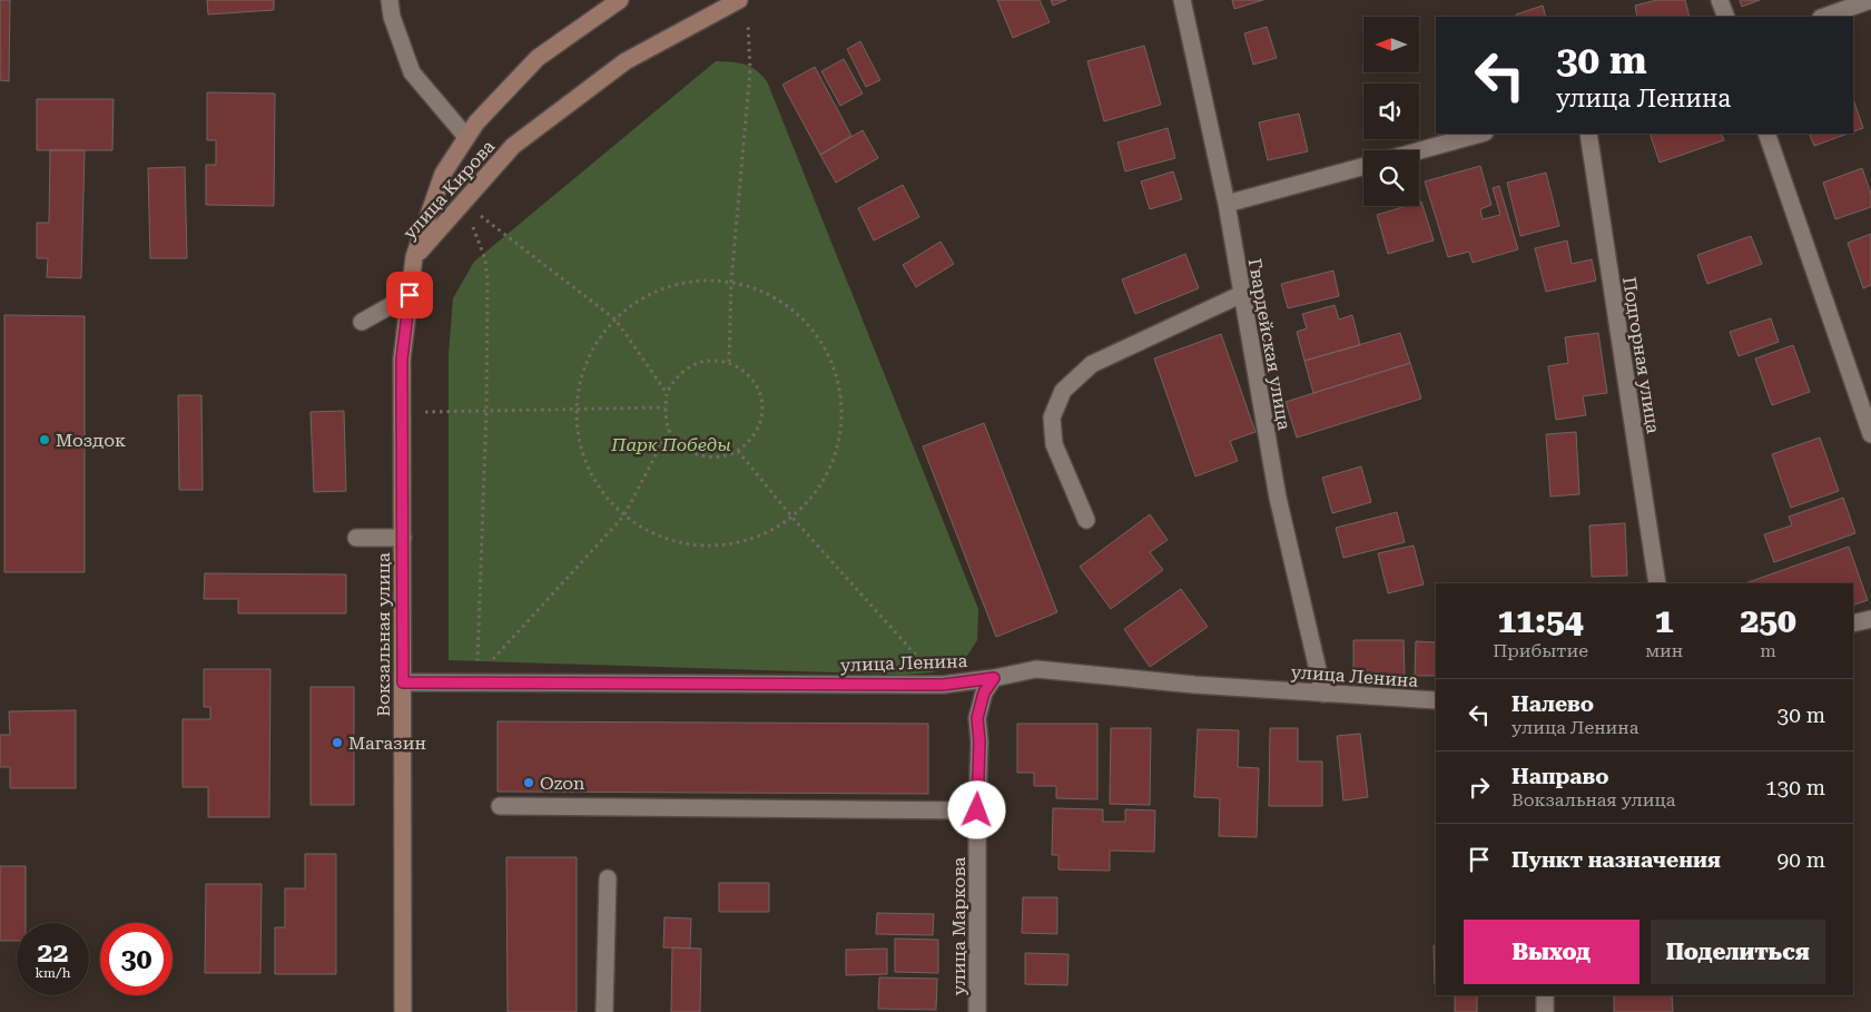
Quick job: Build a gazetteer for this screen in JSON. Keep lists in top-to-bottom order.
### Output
{
  "streets": {
    "street": [
      "улица Кирова",
      "Гвардейская улица",
      "Подгорная улица",
      "Вокзальная улица",
      "улица Ленина",
      "улица Маркова"
    ]
  },
  "crossings": [
    ["улица Кирова", "Вокзальная улица"],
    ["Гвардейская улица", "улица Ленина"],
    ["Вокзальная улица", "улица Ленина"],
    ["улица Ленина", "улица Маркова"]
  ],
  "parks": ["Парк Победы"],
  "places": ["Моздок", "Магазин", "Ozon"],
  "north": "left",
  "page": {
    "turn": ["30 m", "улица Ленина"],
    "eta": [
      "11:54",
      "Прибытие",
      "1",
      "мин",
      "250",
      "m"
    ],
    "list": [
      {
        "name": "Налево",
        "note": "улица Ленина",
        "value": "30 m"
      },
      {
        "name": "Направо",
        "note": "Вокзальная улица",
        "value": "130 m"
      },
      {
        "name": "Пункт назначения",
        "value": "90 m"
      }
    ],
    "buttons": ["Выход", "Поделиться"],
    "speed": "22 km/h",
    "limit": "30"
  }
}
